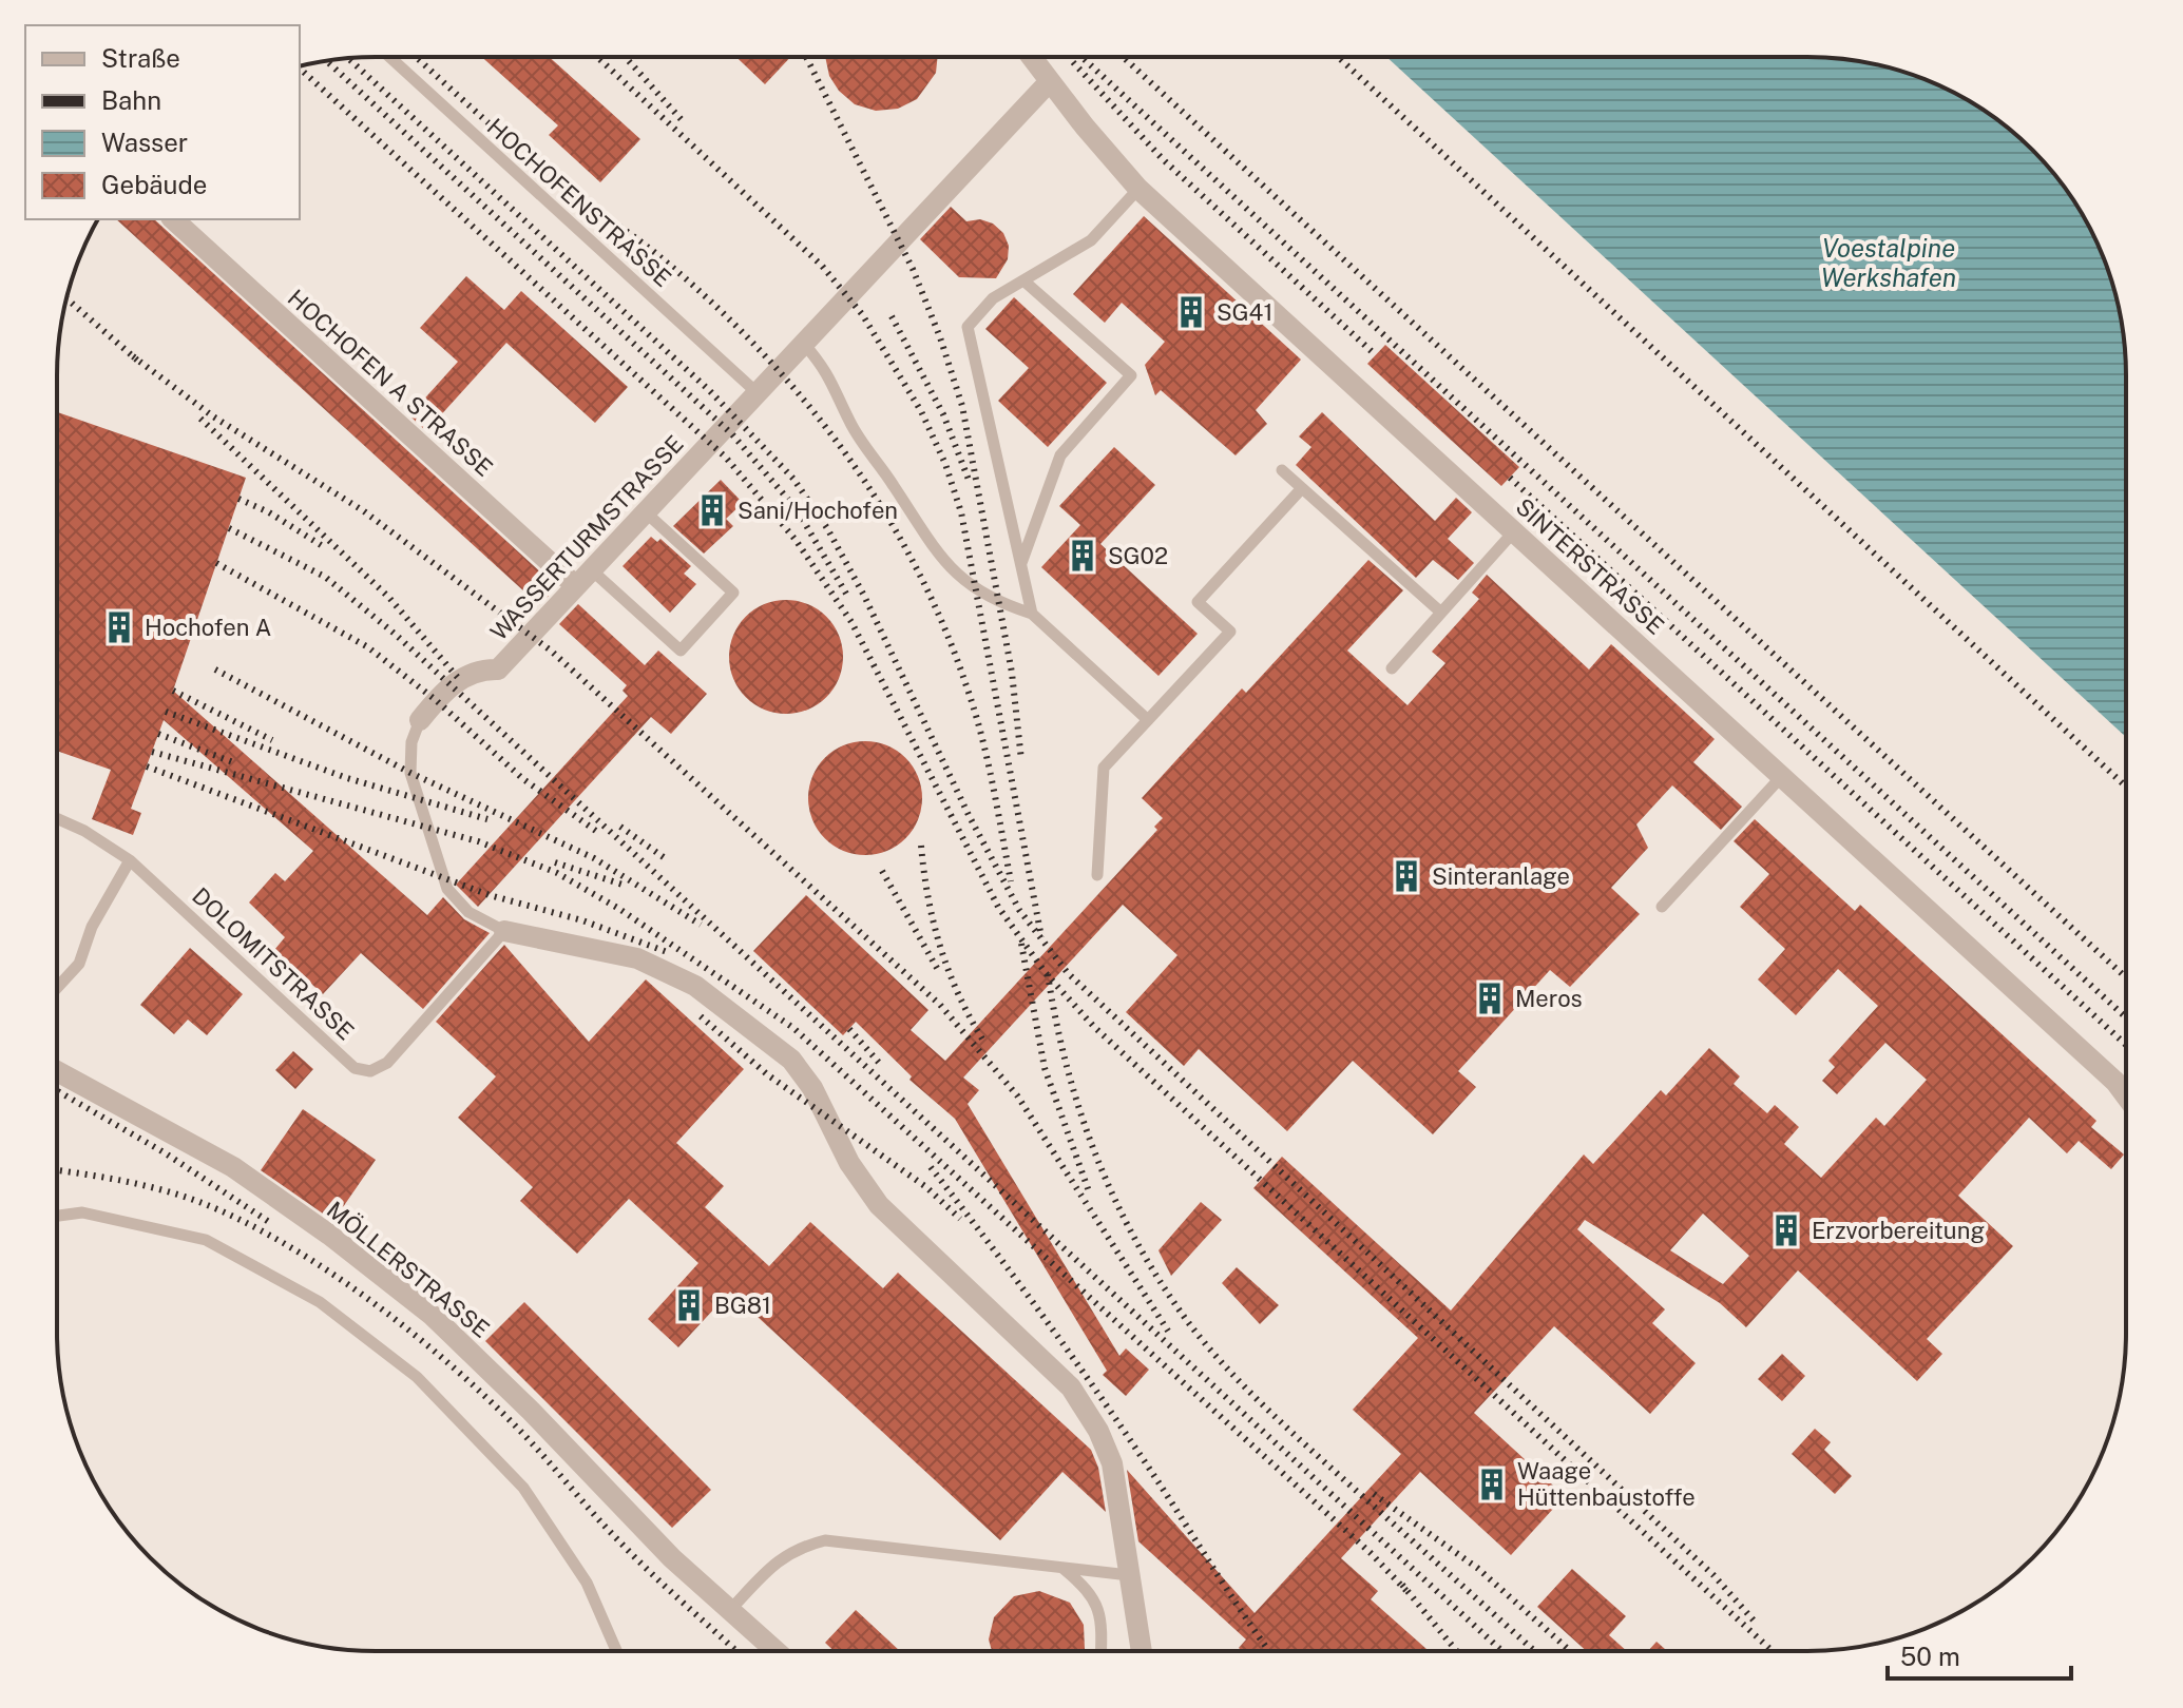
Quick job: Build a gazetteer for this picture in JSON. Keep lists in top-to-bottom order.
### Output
{
  "streets": {
    "street": [
      "HOCHOFEN A STRASSE",
      "WASSERTURMSTRASSE",
      "SINTERSTRASSE",
      "MÖLLERSTRASSE"
    ],
    "lane": ["HOCHOFENSTRASSE", "DOLOMITSTRASSE"]
  },
  "crossings": [
    ["HOCHOFENSTRASSE", "WASSERTURMSTRASSE"],
    ["HOCHOFEN A STRASSE", "WASSERTURMSTRASSE"],
    ["WASSERTURMSTRASSE", "SINTERSTRASSE"],
    ["WASSERTURMSTRASSE", "DOLOMITSTRASSE"]
  ],
  "water": ["Voestalpine Werkshafen"],
  "places": {
    "building": [
      "SG41",
      "Sani/Hochofen",
      "SG02",
      "Hochofen A",
      "Sinteranlage",
      "Meros",
      "Erzvorbereitung",
      "BG81",
      "Waage Hüttenbaustoffe"
    ]
  },
  "legend": [
    "Straße",
    "Bahn",
    "Wasser",
    "Gebäude"
  ],
  "scale_bar": "50 m"
}
